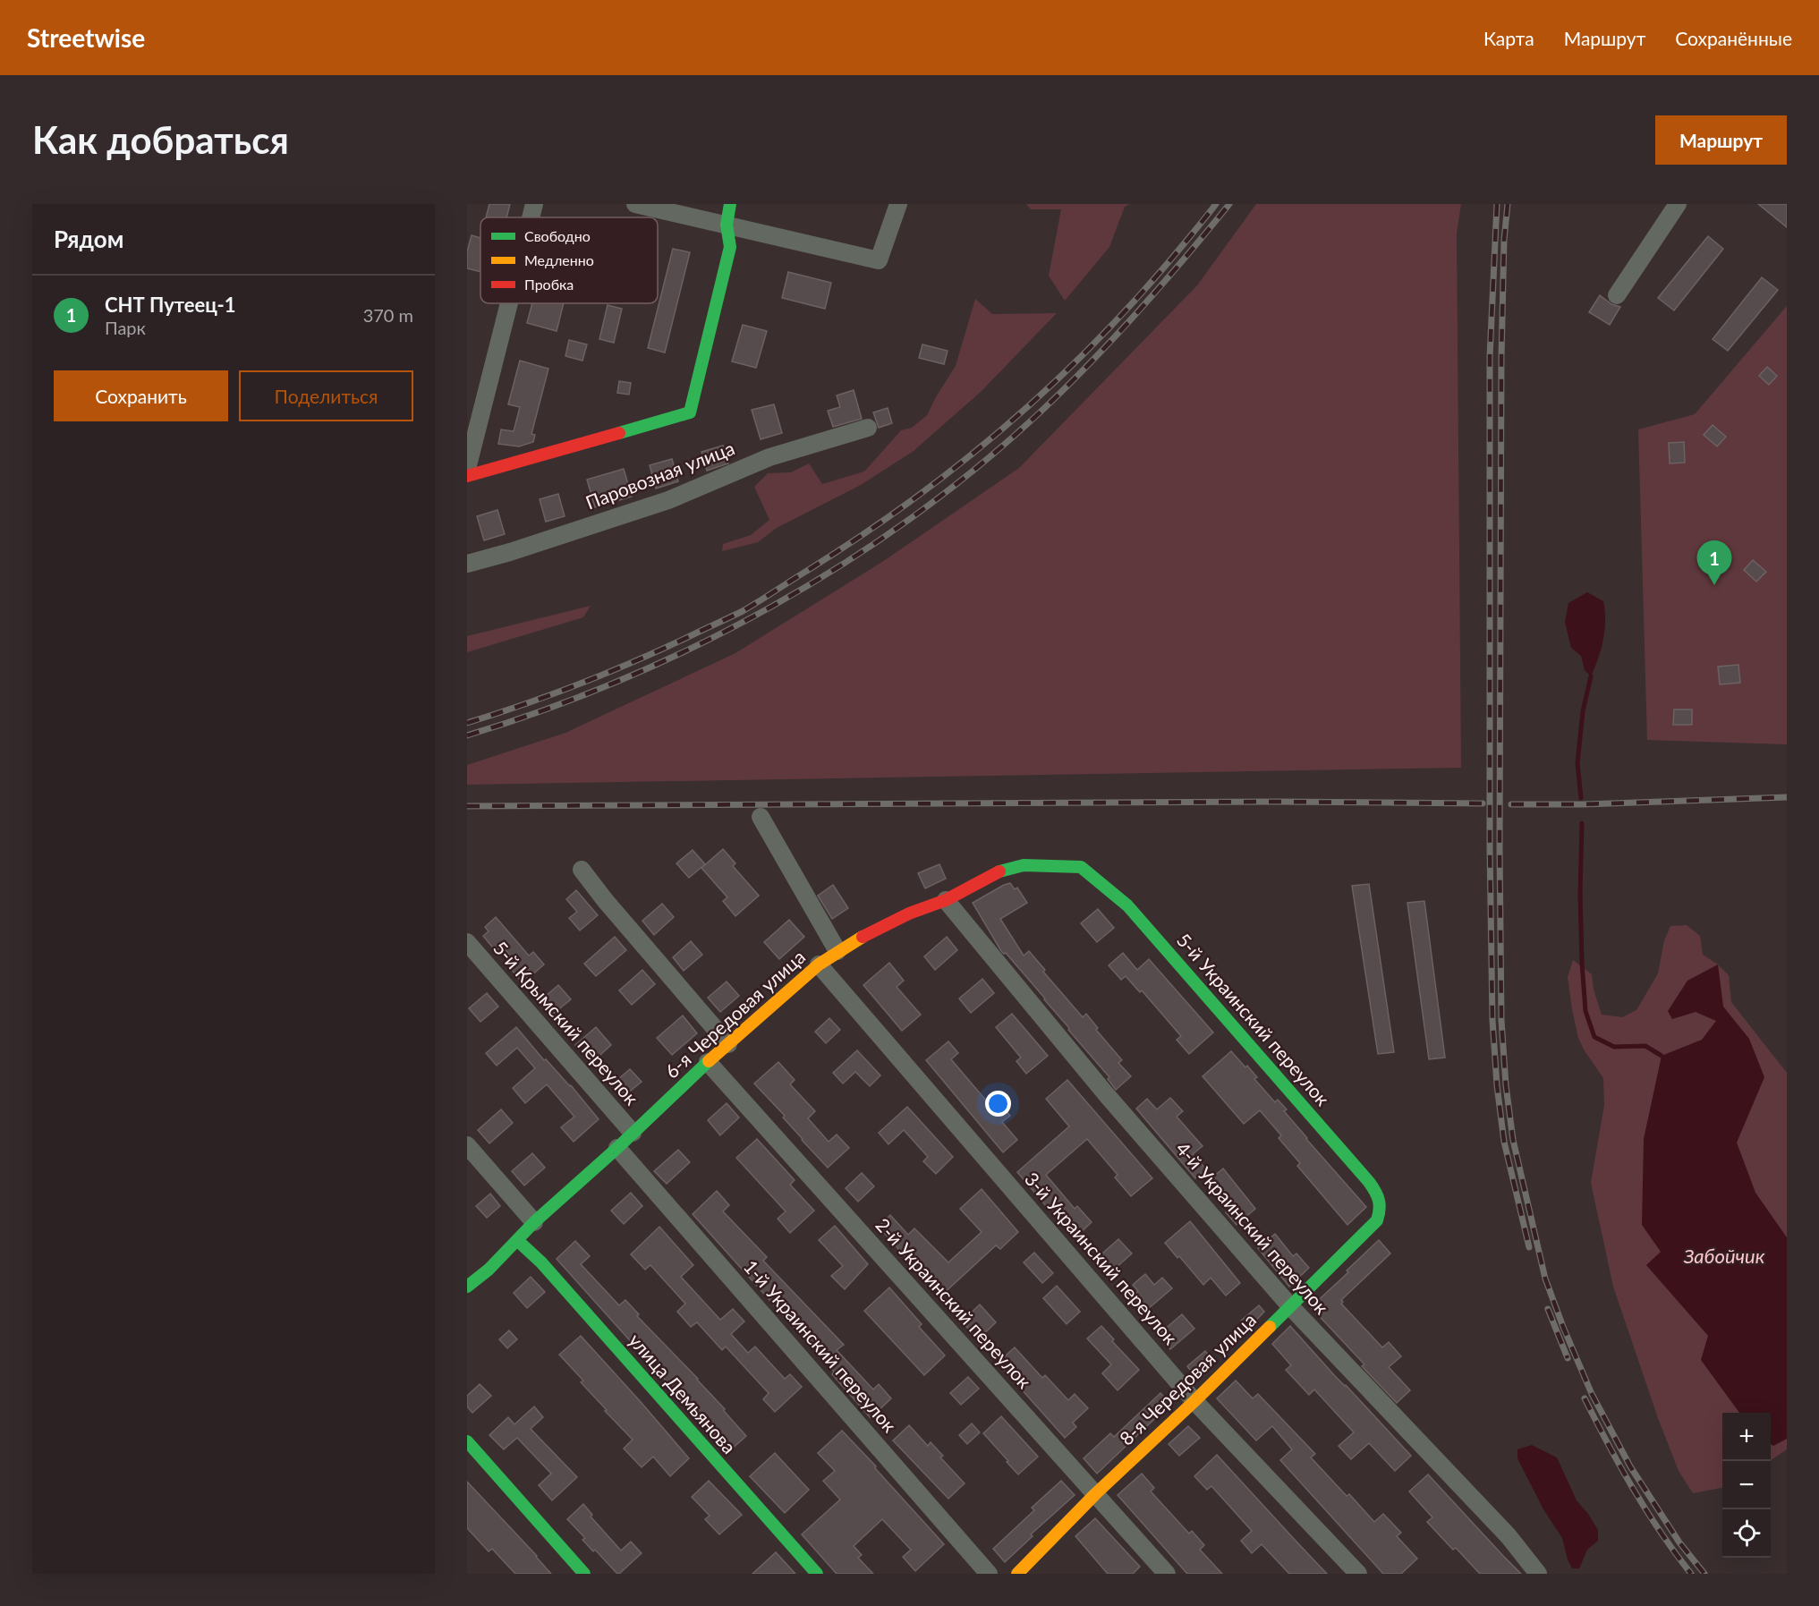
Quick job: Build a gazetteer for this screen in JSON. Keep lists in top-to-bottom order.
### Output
{
  "streets": {
    "street": [
      "Паровозная улица",
      "6-я Чередовая улица",
      "5-й Украинский переулок",
      "5-й Крымский переулок",
      "4-й Украинский переулок",
      "3-й Украинский переулок",
      "2-й Украинский переулок",
      "1-й Украинский переулок",
      "8-я Чередовая улица",
      "улица Демьянова"
    ]
  },
  "crossings": [
    ["6-я Чередовая улица", "5-й Украинский переулок"],
    ["6-я Чередовая улица", "5-й Крымский переулок"],
    ["6-я Чередовая улица", "4-й Украинский переулок"],
    ["6-я Чередовая улица", "3-й Украинский переулок"],
    ["6-я Чередовая улица", "2-й Украинский переулок"],
    ["6-я Чередовая улица", "1-й Украинский переулок"],
    ["6-я Чередовая улица", "улица Демьянова"],
    ["5-й Украинский переулок", "8-я Чередовая улица"],
    ["4-й Украинский переулок", "8-я Чередовая улица"],
    ["3-й Украинский переулок", "8-я Чередовая улица"],
    ["2-й Украинский переулок", "8-я Чередовая улица"]
  ],
  "water": ["Забойчик"],
  "legend": ["Свободно", "Медленно", "Пробка"],
  "page": {
    "header": "Streetwise",
    "nav": ["Карта", "Маршрут", "Сохранённые"],
    "buttons": [
      "Маршрут",
      ["Сохранить", "Поделиться"]
    ],
    "title": "Как добраться",
    "heading": "Рядом",
    "list": [
      {
        "mark": "1",
        "name": "СНТ Путеец-1",
        "note": "Парк",
        "value": "370 m"
      }
    ],
    "pins": "1",
    "map_buttons": ["+", "−"]
  }
}
